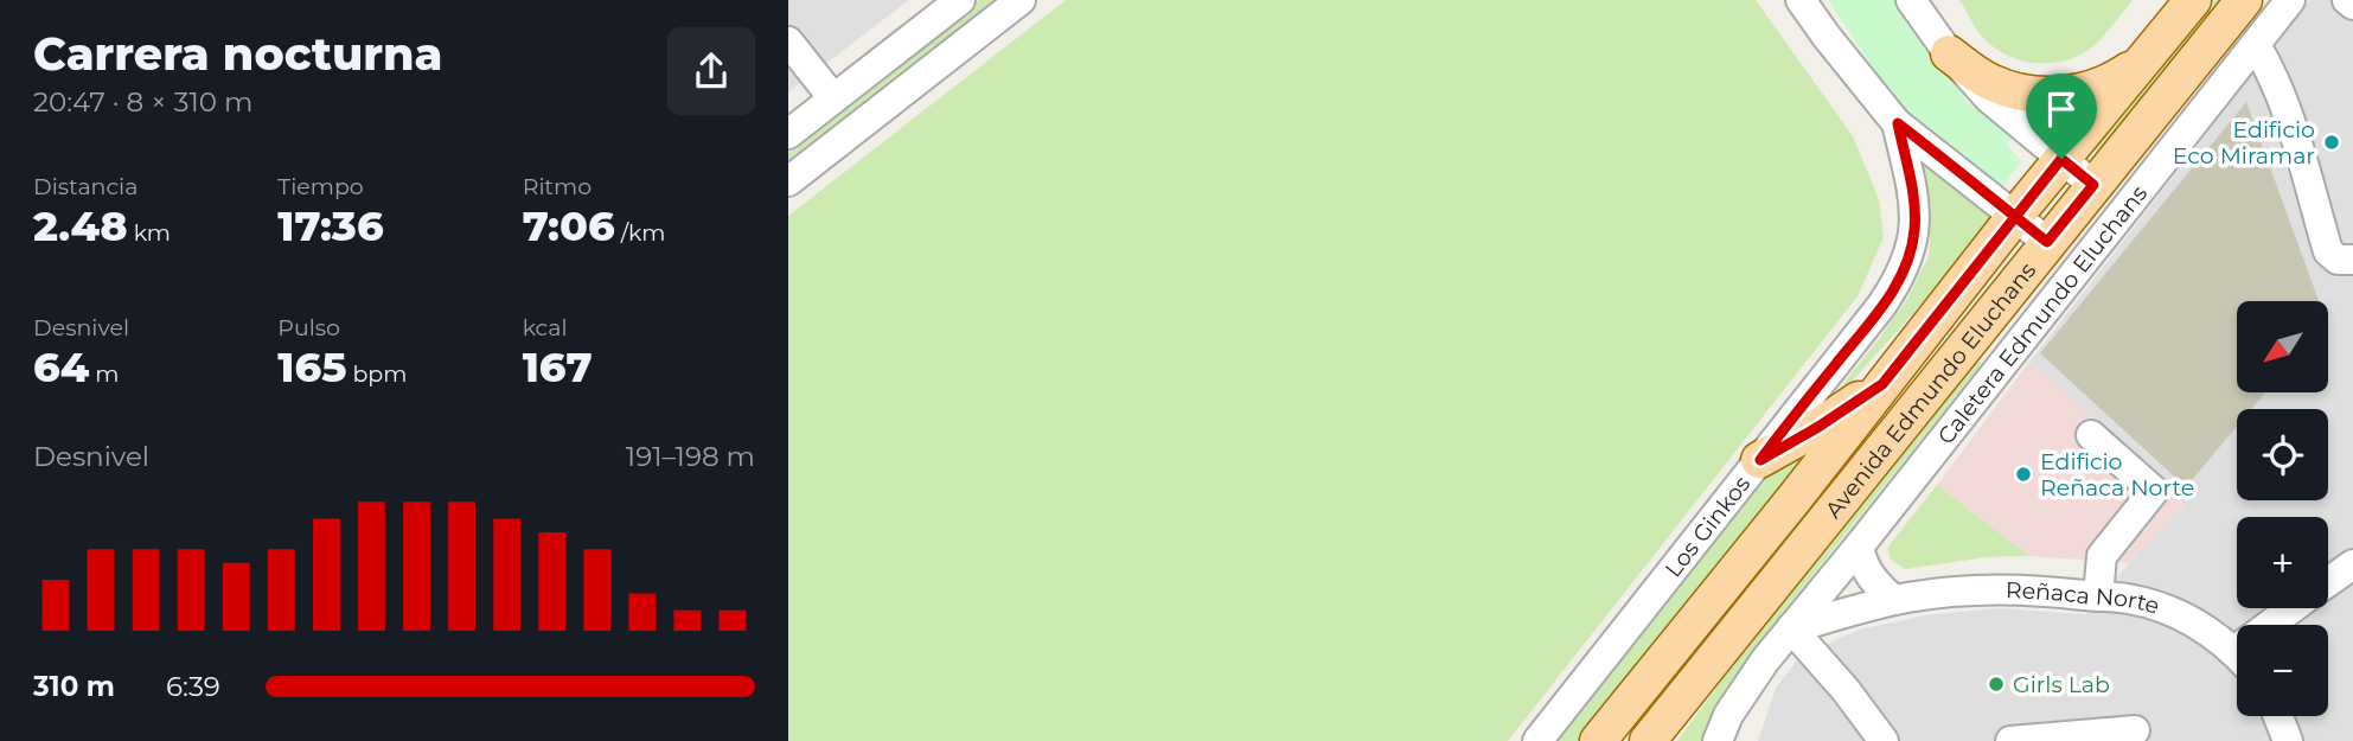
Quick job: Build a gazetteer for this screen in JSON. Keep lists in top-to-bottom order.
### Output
{
  "streets": {
    "main road": ["Avenida Edmundo Eluchans"],
    "street": ["Caletera Edmundo Eluchans", "Los Ginkos", "Reñaca Norte"]
  },
  "crossings": [
    ["Caletera Edmundo Eluchans", "Reñaca Norte"]
  ],
  "places": ["Edificio Eco Miramar", "Edificio Reñaca Norte", "Girls Lab"],
  "north": "bottom left",
  "page": {
    "heading": ["Carrera nocturna", "20:47 · 8 × 310 m"],
    "stats": [
      ["Distancia", "2.48 km"],
      ["Tiempo", "17:36"],
      ["Ritmo", "7:06 /km"],
      ["Desnivel", "64 m"],
      ["Pulso", "165 bpm"],
      ["kcal", "167"]
    ],
    "map_buttons": ["+", "−"],
    "chart": ["Desnivel", "191–198 m"],
    "list": [
      {
        "name": "310 m",
        "note": "6:39"
      }
    ]
  }
}
